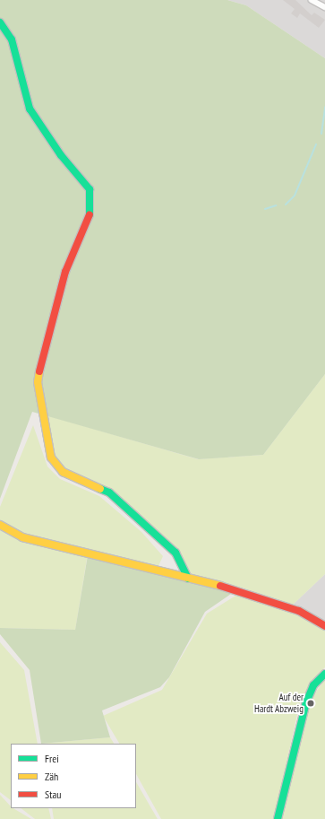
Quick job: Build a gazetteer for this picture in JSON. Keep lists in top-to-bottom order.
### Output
{
  "places": ["Auf der Hardt Abzweig"],
  "legend": ["Frei", "Zäh", "Stau"]
}
